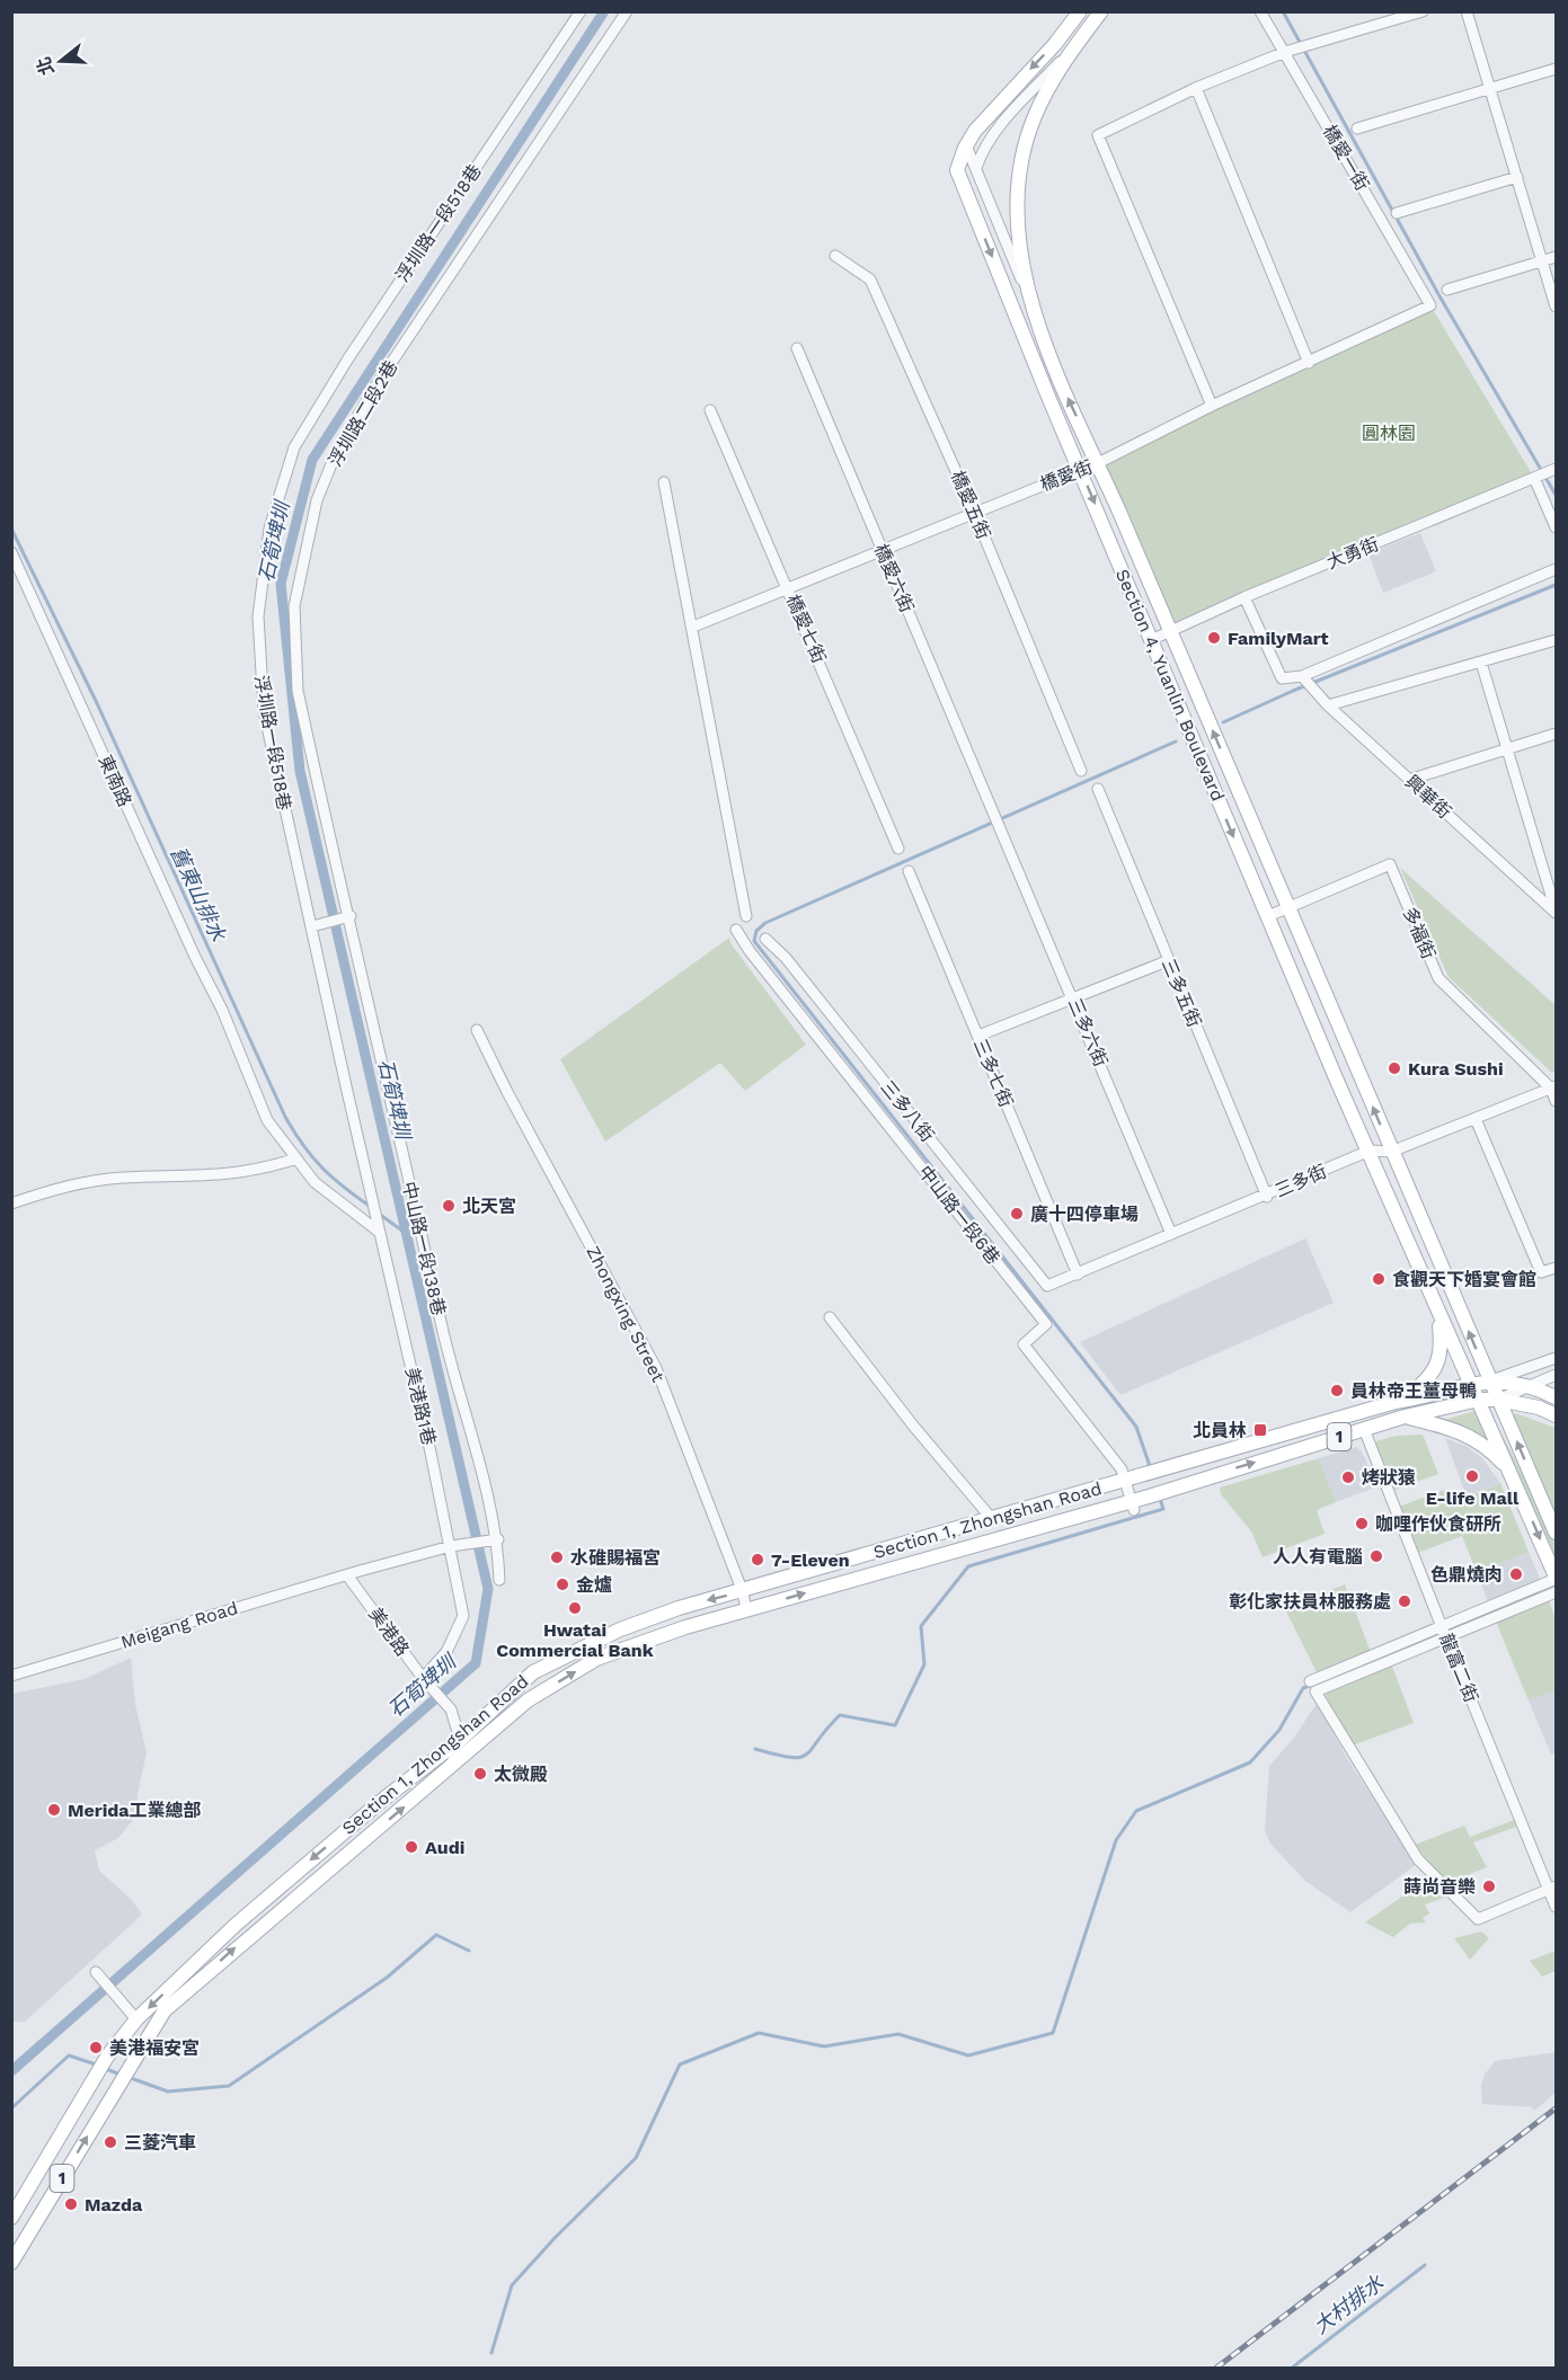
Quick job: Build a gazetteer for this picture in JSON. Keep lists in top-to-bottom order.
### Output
{
  "streets": {
    "main road": ["Section 4, Yuanlin Boulevard", "1", "Section 1, Zhongshan Road"],
    "street": [
      "橋愛一街",
      "浮圳路一段518巷",
      "浮圳路二段2巷",
      "橋愛街",
      "橋愛五街",
      "大勇街",
      "橋愛六街",
      "橋愛七街",
      "東南路",
      "興華街",
      "多福街",
      "三多五街",
      "三多六街",
      "三多七街",
      "三多八街",
      "三多街",
      "中山路一段6巷",
      "中山路一段138巷",
      "Zhongxing Street",
      "美港路1巷",
      "Meigang Road",
      "美港路",
      "龍富二街"
    ]
  },
  "crossings": [
    ["橋愛一街", "橋愛街"],
    ["浮圳路一段518巷", "美港路1巷"],
    ["浮圳路二段2巷", "中山路一段138巷"],
    ["橋愛街", "橋愛五街"],
    ["橋愛街", "橋愛六街"],
    ["橋愛街", "橋愛七街"],
    ["橋愛街", "Section 4, Yuanlin Boulevard"],
    ["大勇街", "Section 4, Yuanlin Boulevard"],
    ["橋愛六街", "三多六街"],
    ["Section 4, Yuanlin Boulevard", "多福街"],
    ["Section 4, Yuanlin Boulevard", "三多街"],
    ["Section 4, Yuanlin Boulevard", "1"],
    ["多福街", "三多街"],
    ["三多五街", "三多街"],
    ["三多六街", "三多街"],
    ["三多七街", "三多街"],
    ["三多八街", "三多街"],
    ["中山路一段6巷", "Section 1, Zhongshan Road"],
    ["中山路一段138巷", "Meigang Road"],
    ["Zhongxing Street", "Section 1, Zhongshan Road"],
    ["美港路1巷", "Meigang Road"],
    ["美港路1巷", "美港路"],
    ["1", "Section 1, Zhongshan Road"],
    ["1", "龍富二街"],
    ["Section 1, Zhongshan Road", "美港路"],
    ["Section 1, Zhongshan Road", "龍富二街"],
    ["Meigang Road", "美港路"]
  ],
  "water": ["石筍埤圳", "舊東山排水", "大村排水"],
  "parks": ["圓林園"],
  "places": {
    "other": [
      "FamilyMart",
      "Kura Sushi",
      "北天宮",
      "廣十四停車場",
      "食觀天下婚宴會館",
      "員林帝王薑母鴨",
      "E-life Mall",
      "烤狀猿",
      "咖哩作伙食研所",
      "人人有電腦",
      "水碓賜福宮",
      "7-Eleven",
      "色鼎燒肉",
      "金爐",
      "彰化家扶員林服務處",
      "Hwatai Commercial Bank",
      "太微殿",
      "Merida工業總部",
      "Audi",
      "蒔尚音樂",
      "美港福安宮",
      "三菱汽車",
      "Mazda"
    ],
    "transit": ["北員林"]
  },
  "north": "left"
}
